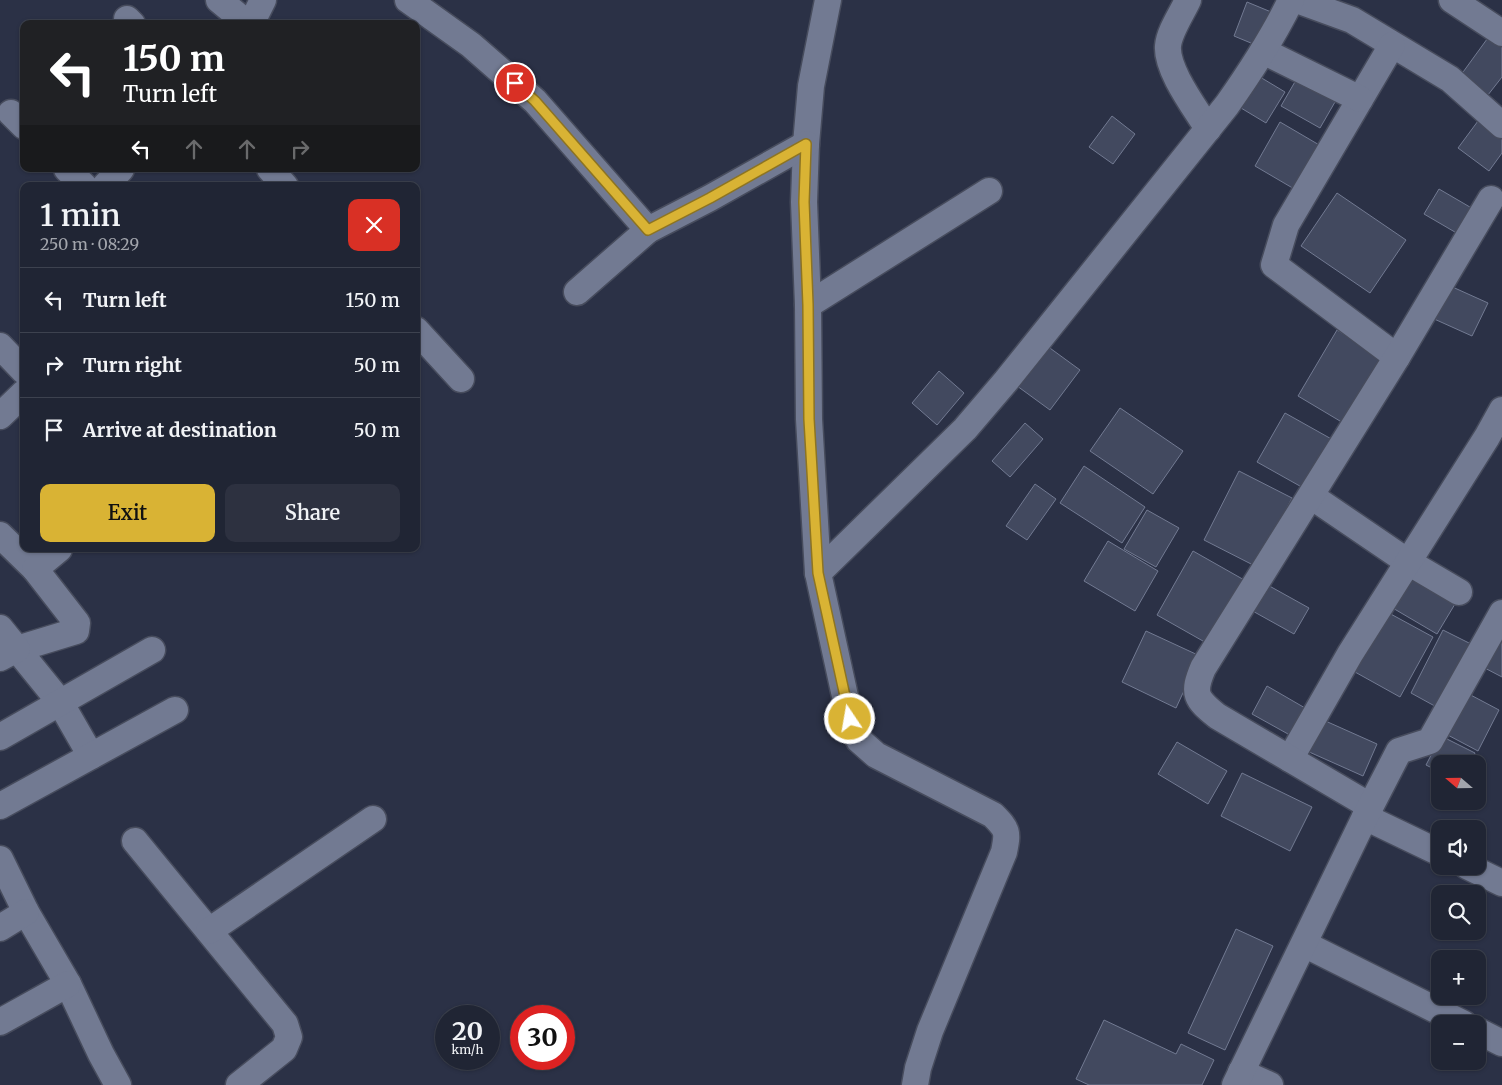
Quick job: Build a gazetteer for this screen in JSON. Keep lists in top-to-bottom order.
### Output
{
  "north": "left",
  "page": {
    "turn": ["150 m", "Turn left"],
    "heading": ["1 min", "250 m · 08:29"],
    "list": [
      {
        "name": "Turn left",
        "value": "150 m"
      },
      {
        "name": "Turn right",
        "value": "50 m"
      },
      {
        "name": "Arrive at destination",
        "value": "50 m"
      }
    ],
    "buttons": ["Exit", "Share"],
    "map_buttons": ["+", "−"],
    "speed": "20 km/h",
    "limit": "30"
  }
}
